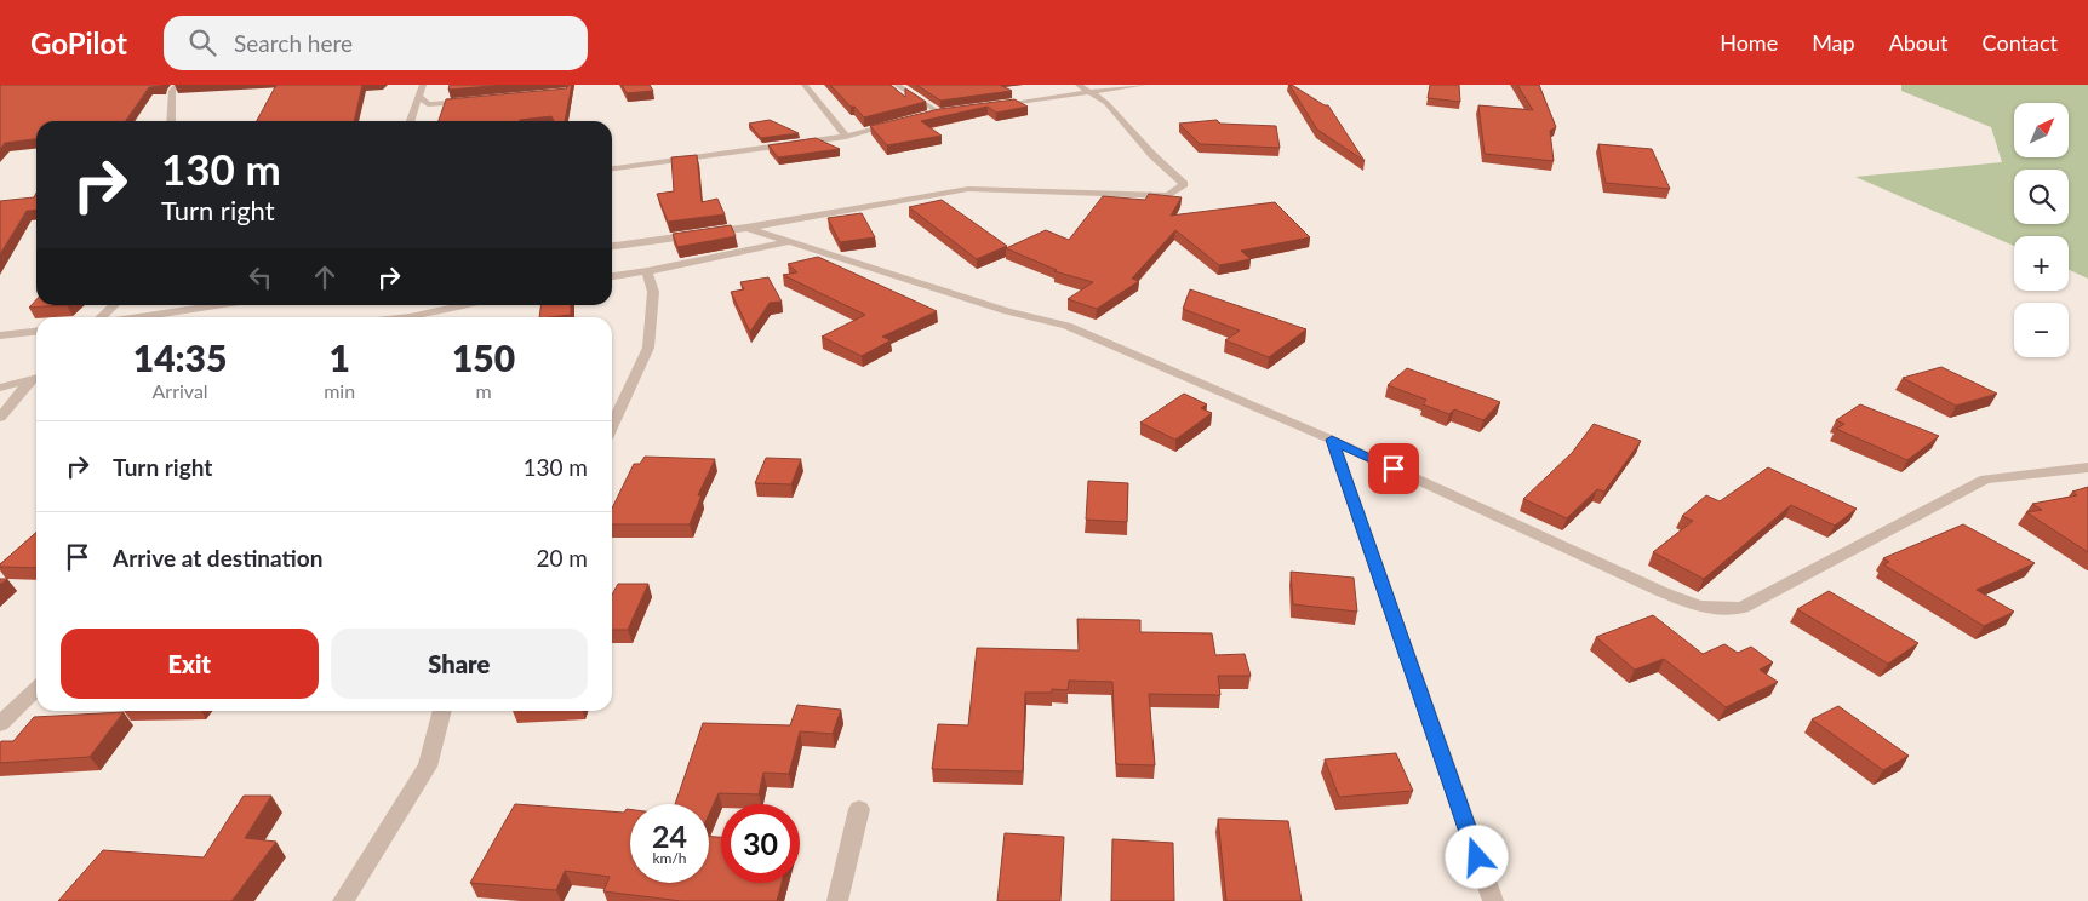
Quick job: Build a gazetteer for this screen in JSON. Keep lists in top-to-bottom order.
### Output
{
  "north": "top right",
  "page": {
    "header": "GoPilot",
    "search": "Search here",
    "nav": [
      "Home",
      "Map",
      "About",
      "Contact"
    ],
    "map_buttons": ["+", "−"],
    "turn": ["130 m", "Turn right"],
    "eta": [
      "14:35",
      "Arrival",
      "1",
      "min",
      "150",
      "m"
    ],
    "list": [
      {
        "name": "Turn right",
        "value": "130 m"
      },
      {
        "name": "Arrive at destination",
        "value": "20 m"
      }
    ],
    "buttons": ["Exit", "Share"],
    "speed": "24 km/h",
    "limit": "30"
  }
}
